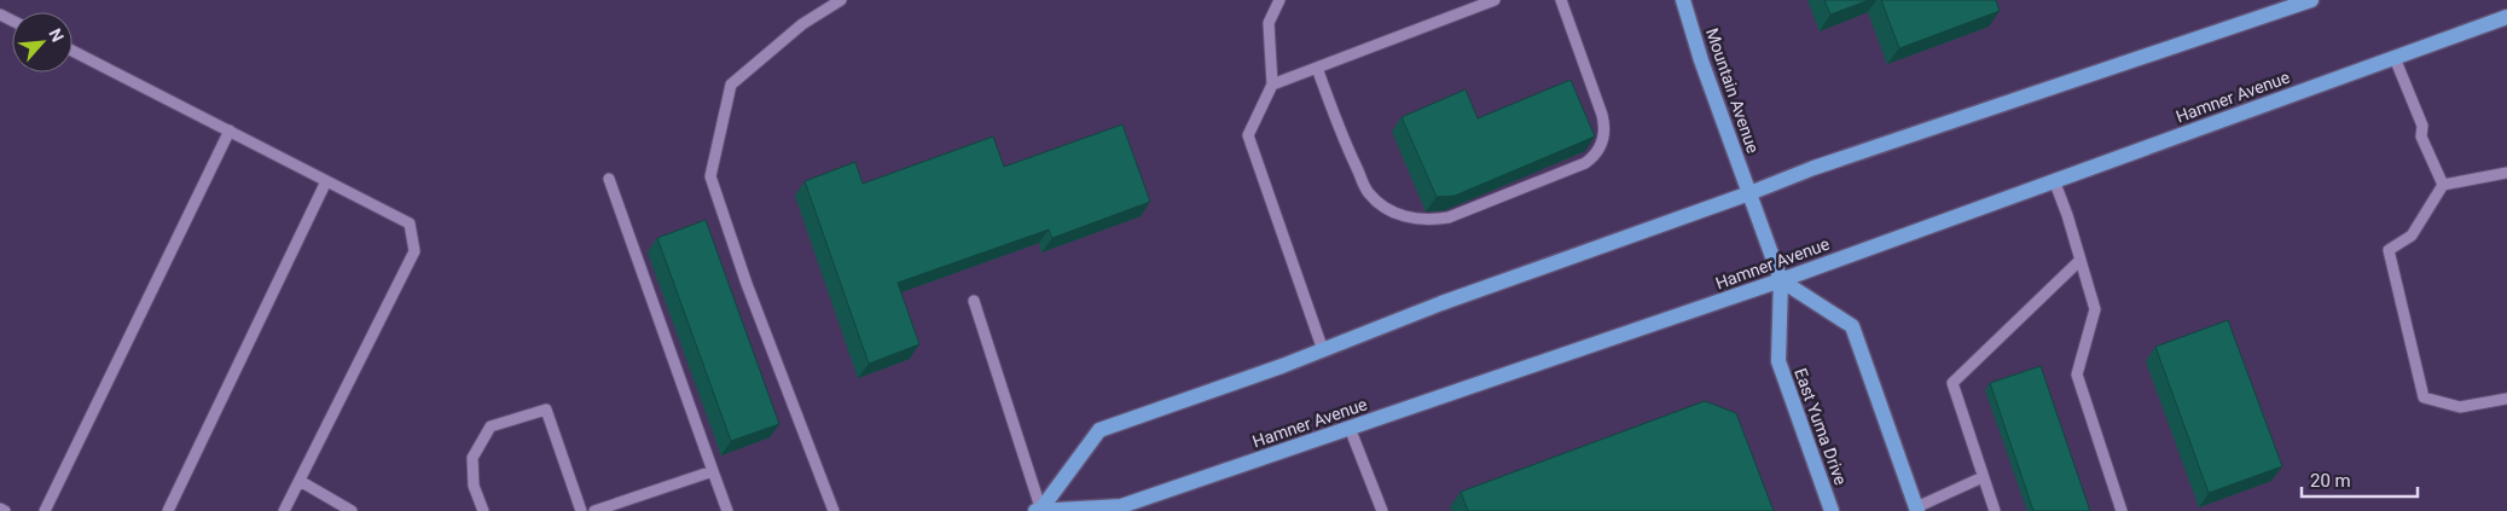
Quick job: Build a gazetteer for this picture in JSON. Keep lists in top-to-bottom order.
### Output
{
  "streets": {
    "main road": ["Mountain Avenue", "Hamner Avenue", "East Yuma Drive"]
  },
  "crossings": [
    ["Mountain Avenue", "Hamner Avenue"],
    ["Mountain Avenue", "East Yuma Drive"],
    ["Hamner Avenue", "East Yuma Drive"]
  ],
  "scale_bar": "20 m",
  "north": "top right"
}
